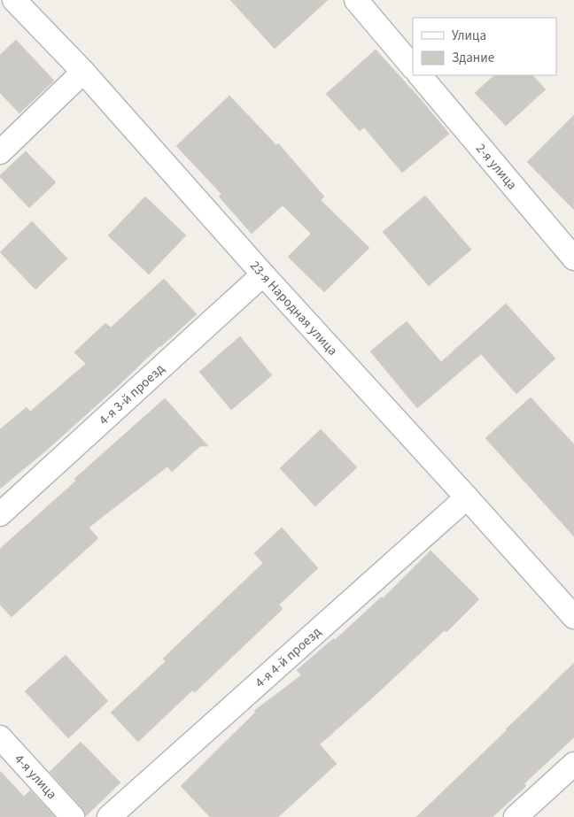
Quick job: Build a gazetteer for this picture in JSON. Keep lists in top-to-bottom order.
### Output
{
  "streets": {
    "street": [
      "2-я улица",
      "23-я Народная улица",
      "4-я 3-й проезд",
      "4-я 4-й проезд",
      "4-я улица"
    ]
  },
  "crossings": [
    ["23-я Народная улица", "4-я 3-й проезд"],
    ["23-я Народная улица", "4-я 4-й проезд"]
  ],
  "legend": ["Улица", "Здание"]
}
